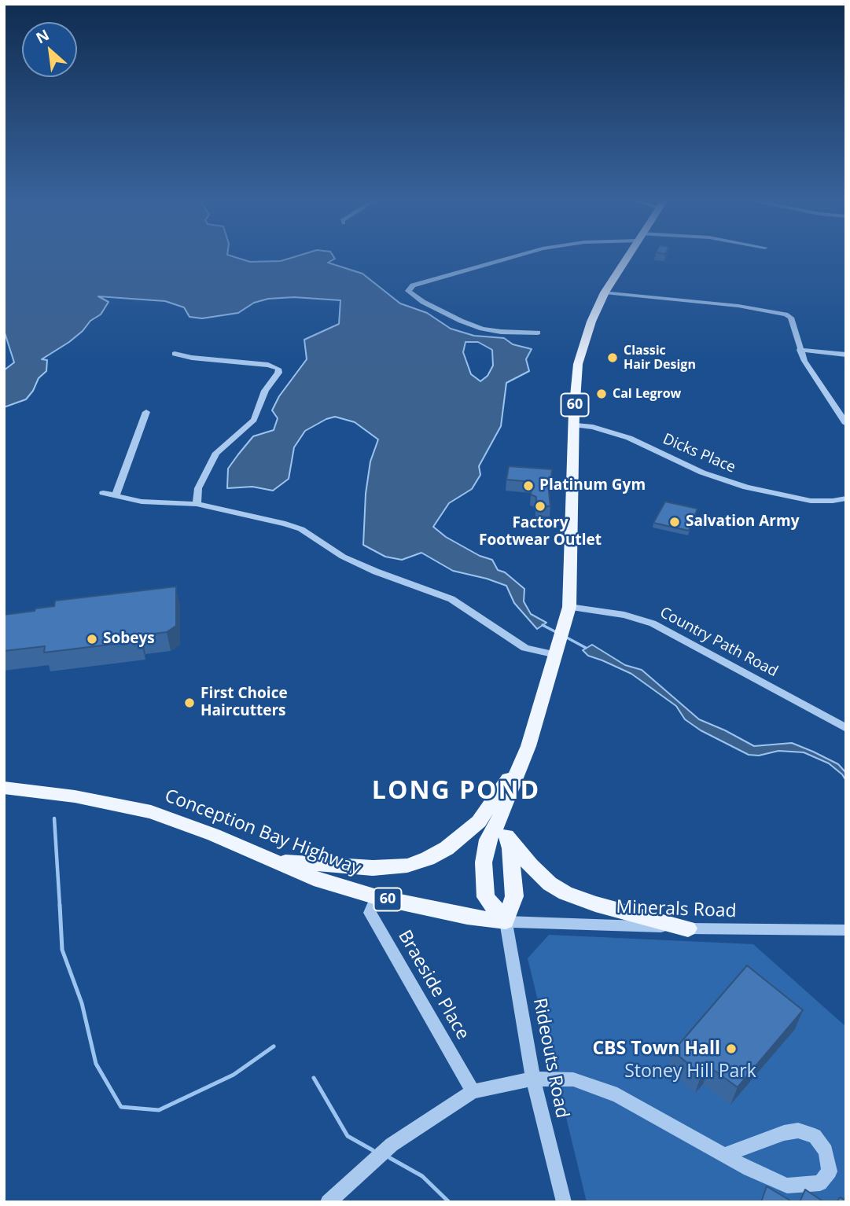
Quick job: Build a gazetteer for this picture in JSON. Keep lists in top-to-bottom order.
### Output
{
  "streets": {
    "main road": ["60", "Conception Bay Highway"],
    "street": [
      "Dicks Place",
      "Country Path Road",
      "Minerals Road",
      "Braeside Place",
      "Rideouts Road"
    ]
  },
  "crossings": [
    ["60", "Dicks Place"],
    ["60", "Country Path Road"],
    ["60", "Conception Bay Highway"],
    ["60", "Minerals Road"],
    ["60", "Rideouts Road"],
    ["Conception Bay Highway", "Minerals Road"],
    ["Conception Bay Highway", "Braeside Place"],
    ["Conception Bay Highway", "Rideouts Road"],
    ["Minerals Road", "Rideouts Road"]
  ],
  "districts": ["LONG POND"],
  "parks": ["Stoney Hill Park"],
  "places": [
    "Classic Hair Design",
    "Cal Legrow",
    "Platinum Gym",
    "Factory Footwear Outlet",
    "Salvation Army",
    "Sobeys",
    "First Choice Haircutters",
    "CBS Town Hall"
  ],
  "north": "top left"
}
